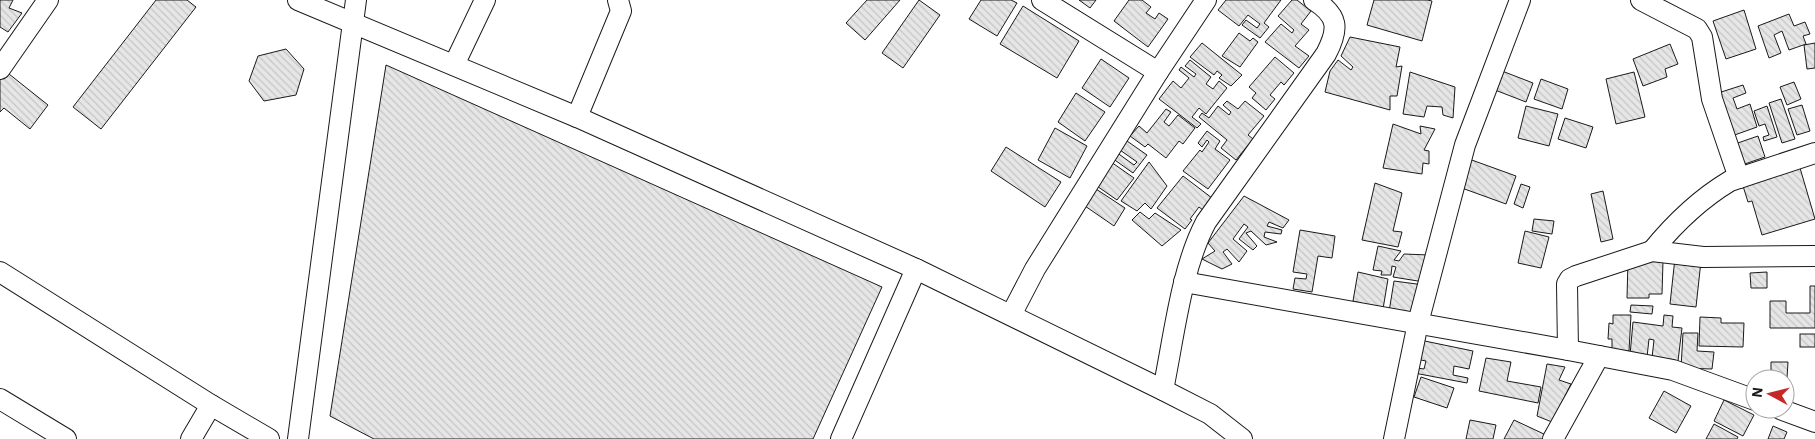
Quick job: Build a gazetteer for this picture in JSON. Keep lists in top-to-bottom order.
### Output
{
  "north": "left"
}
